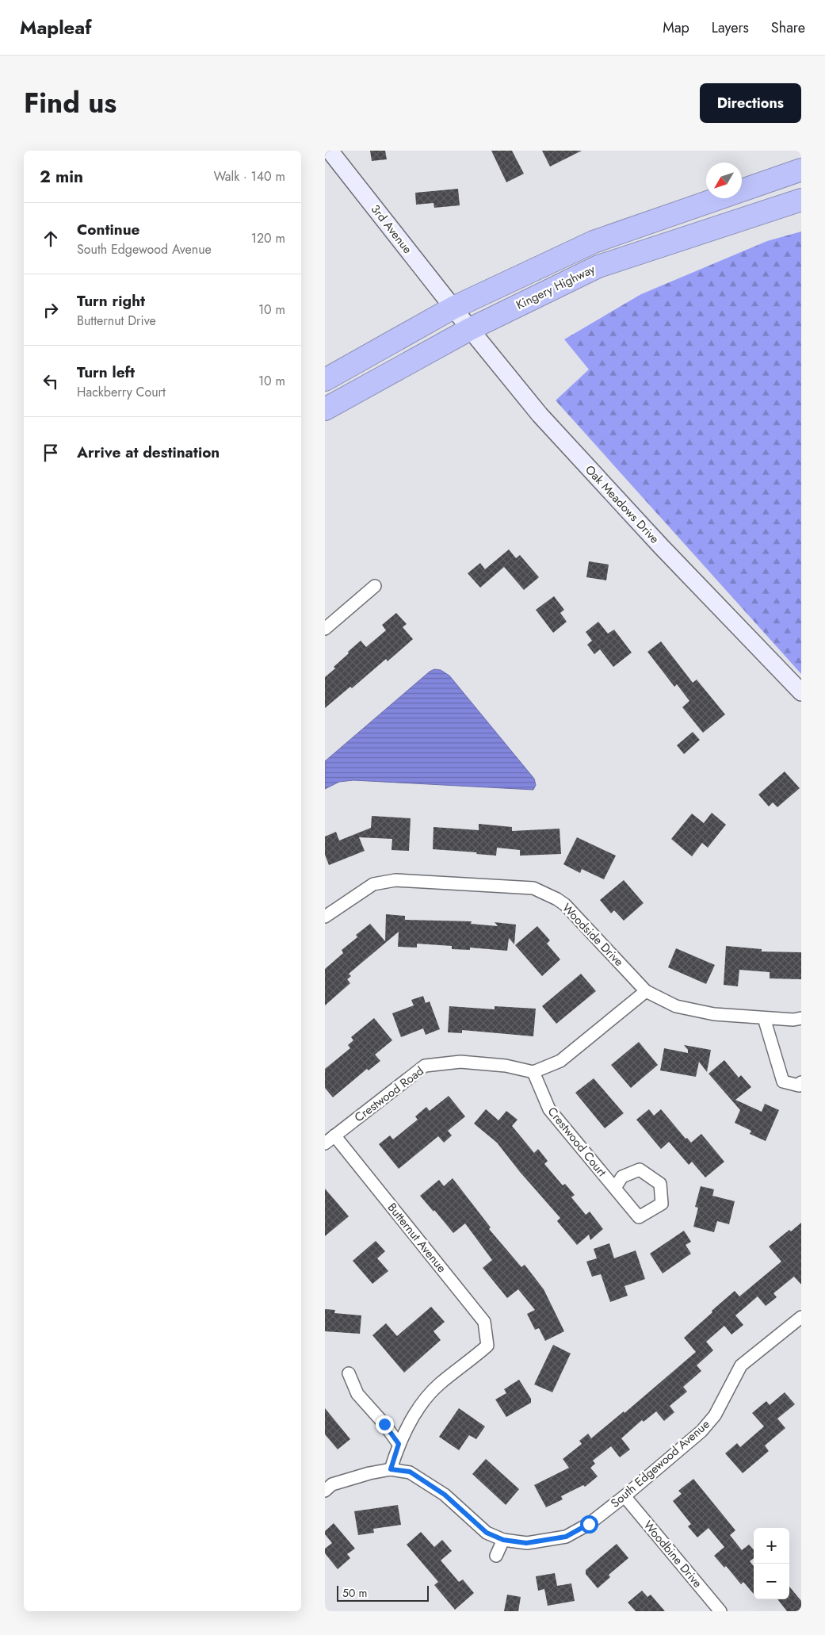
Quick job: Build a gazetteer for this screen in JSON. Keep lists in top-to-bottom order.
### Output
{
  "streets": {
    "highway": ["Kingery Highway"],
    "street": [
      "3rd Avenue",
      "Oak Meadows Drive",
      "Woodside Drive",
      "Crestwood Road",
      "Crestwood Court",
      "Butternut Avenue",
      "South Edgewood Avenue",
      "Woodbine Drive"
    ]
  },
  "crossings": [
    ["3rd Avenue", "Kingery Highway"],
    ["3rd Avenue", "Oak Meadows Drive"],
    ["Kingery Highway", "Oak Meadows Drive"],
    ["Crestwood Road", "Crestwood Court"],
    ["Crestwood Road", "Butternut Avenue"],
    ["South Edgewood Avenue", "Woodbine Drive"]
  ],
  "scale_bar": "50 m",
  "north": "bottom left",
  "page": {
    "header": "Mapleaf",
    "nav": ["Map", "Layers", "Share"],
    "title": "Find us",
    "buttons": "Directions",
    "heading": ["2 min", "Walk · 140 m"],
    "list": [
      ["Continue", "South Edgewood Avenue", "120 m"],
      ["Turn right", "Butternut Drive", "10 m"],
      ["Turn left", "Hackberry Court", "10 m"],
      "Arrive at destination"
    ],
    "map_buttons": ["+", "−"],
    "scale": "50 m"
  }
}
